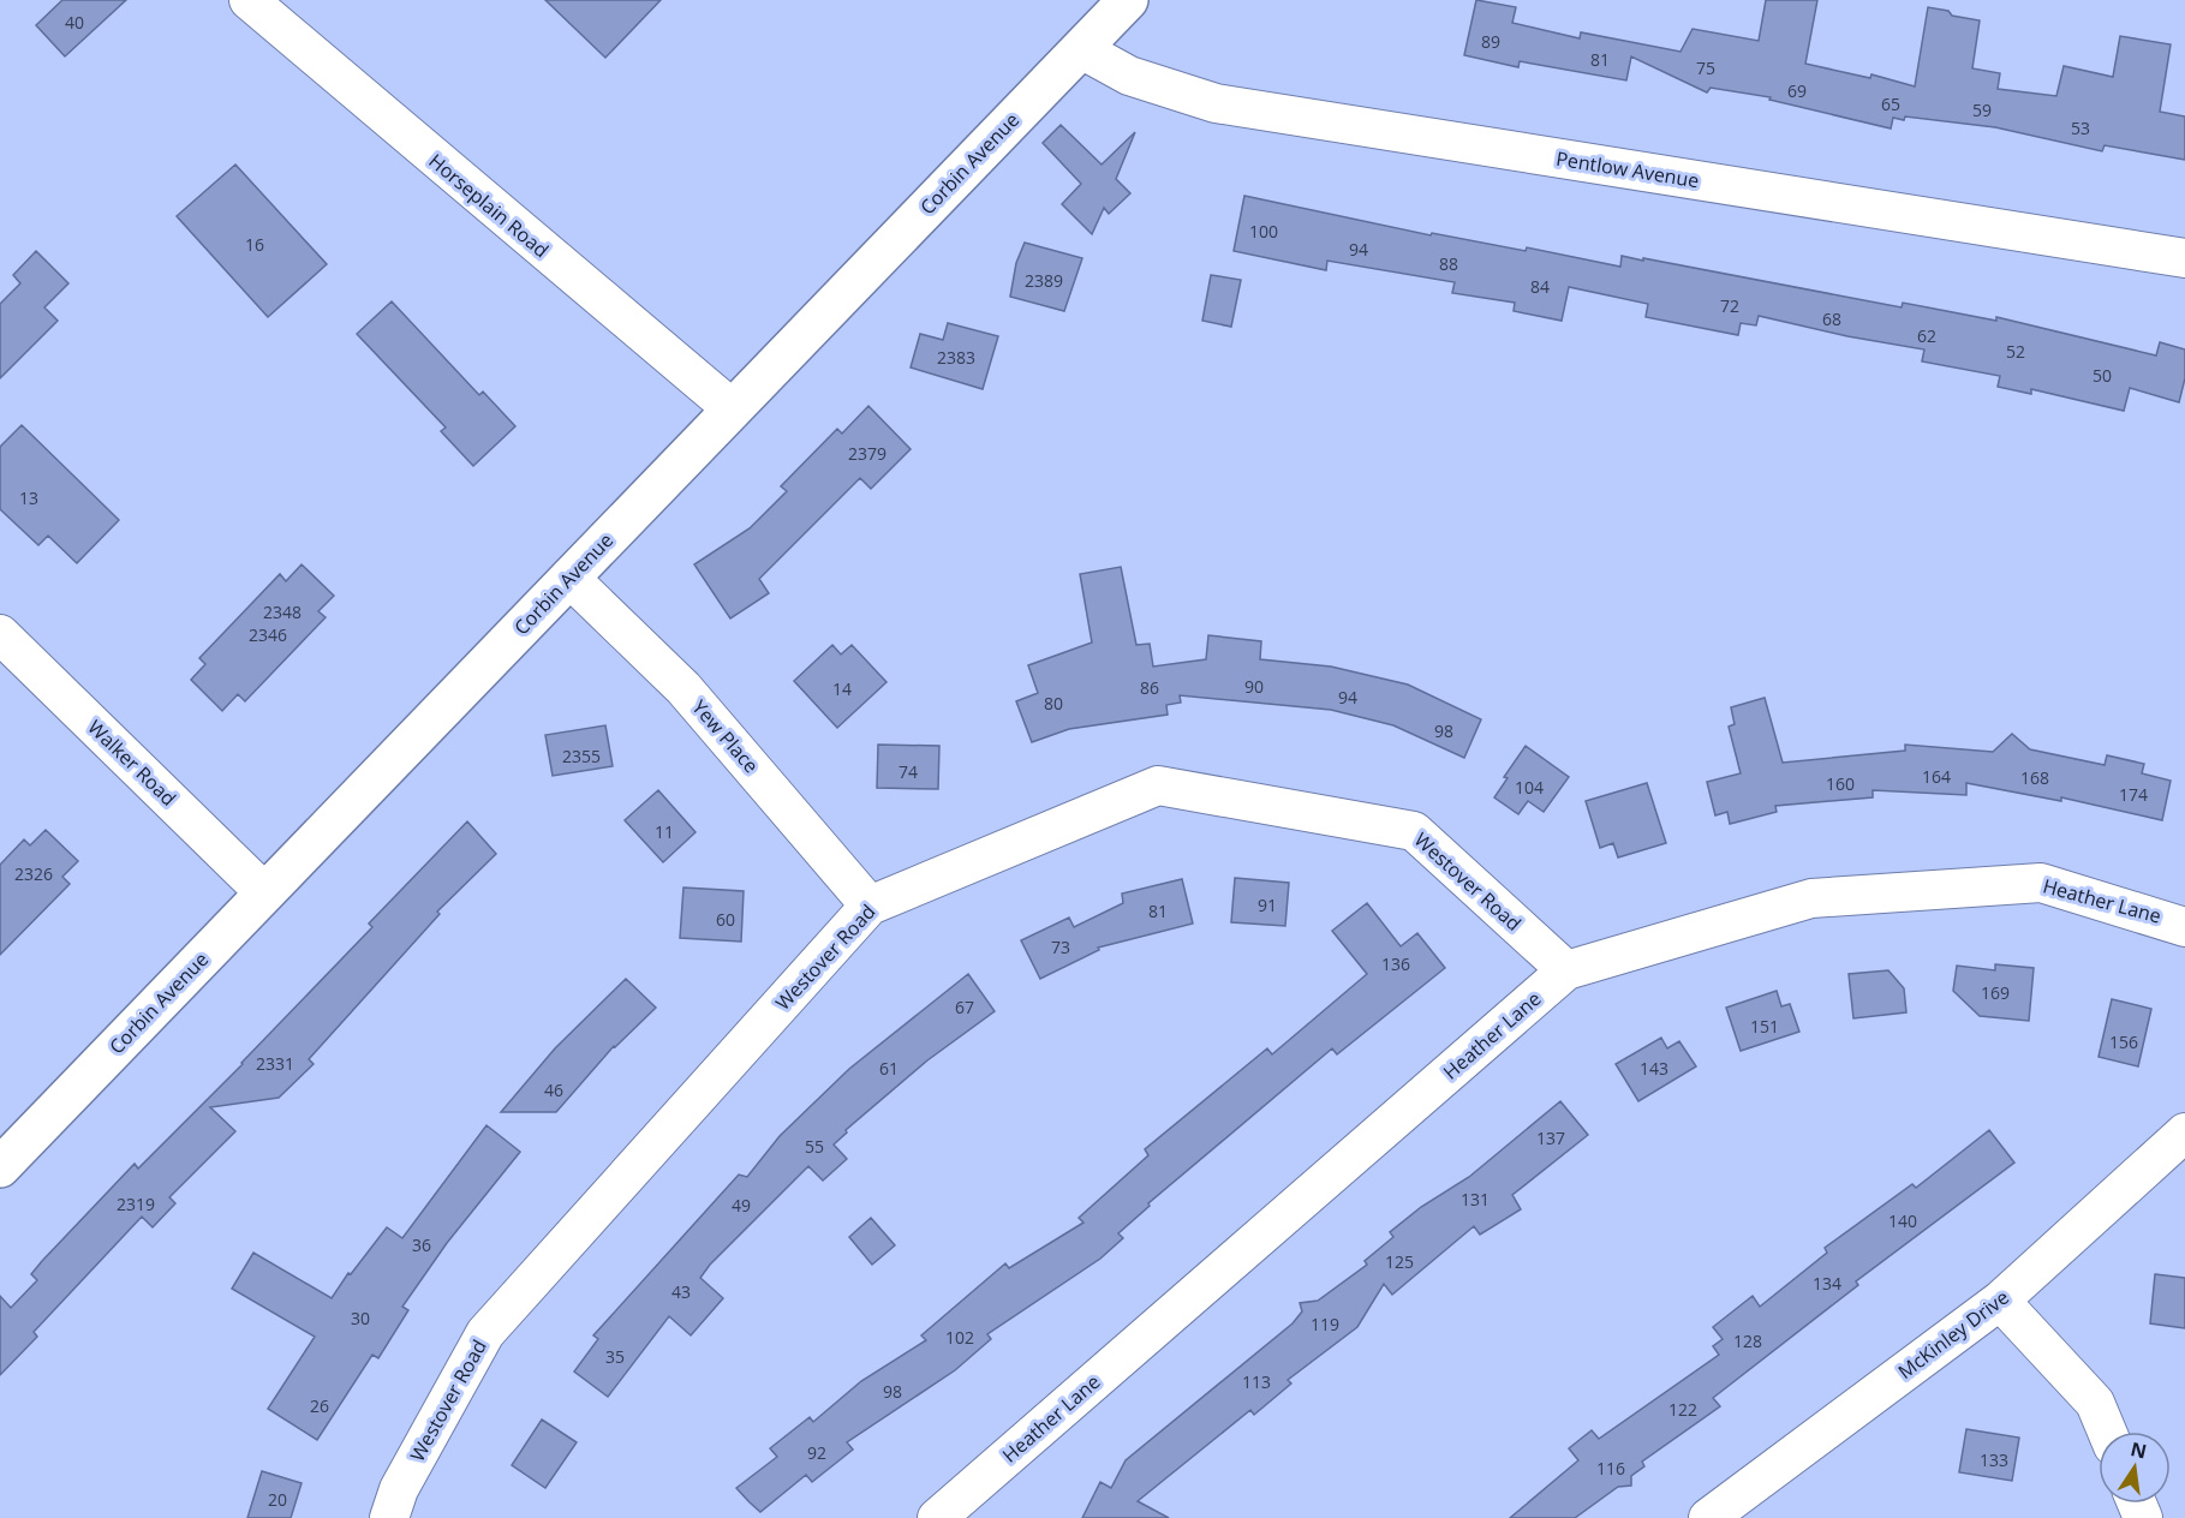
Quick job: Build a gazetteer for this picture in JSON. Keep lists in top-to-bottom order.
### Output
{
  "streets": {
    "main road": ["Corbin Avenue"],
    "street": [
      "Pentlow Avenue",
      "Horseplain Road",
      "Yew Place",
      "Walker Road",
      "Westover Road",
      "Heather Lane",
      "McKinley Drive"
    ]
  },
  "crossings": [
    ["Corbin Avenue", "Pentlow Avenue"],
    ["Corbin Avenue", "Horseplain Road"],
    ["Corbin Avenue", "Yew Place"],
    ["Corbin Avenue", "Walker Road"],
    ["Yew Place", "Westover Road"],
    ["Westover Road", "Heather Lane"]
  ],
  "house_numbers": [
    "40",
    "89",
    "81",
    "75",
    "69",
    "65",
    "59",
    "53",
    "100",
    "16",
    "94",
    "88",
    "2389",
    "84",
    "72",
    "68",
    "62",
    "52",
    "2383",
    "50",
    "2379",
    "13",
    "2348",
    "2346",
    "90",
    "86",
    "14",
    "94",
    "80",
    "98",
    "2355",
    "74",
    "164",
    "168",
    "160",
    "104",
    "174",
    "11",
    "2326",
    "91",
    "81",
    "60",
    "73",
    "136",
    "169",
    "67",
    "151",
    "156",
    "2331",
    "61",
    "143",
    "46",
    "137",
    "55",
    "131",
    "2319",
    "49",
    "140",
    "36",
    "125",
    "134",
    "43",
    "30",
    "119",
    "102",
    "128",
    "35",
    "113",
    "98",
    "26",
    "122",
    "92",
    "133",
    "116",
    "20"
  ],
  "north": "top"
}
